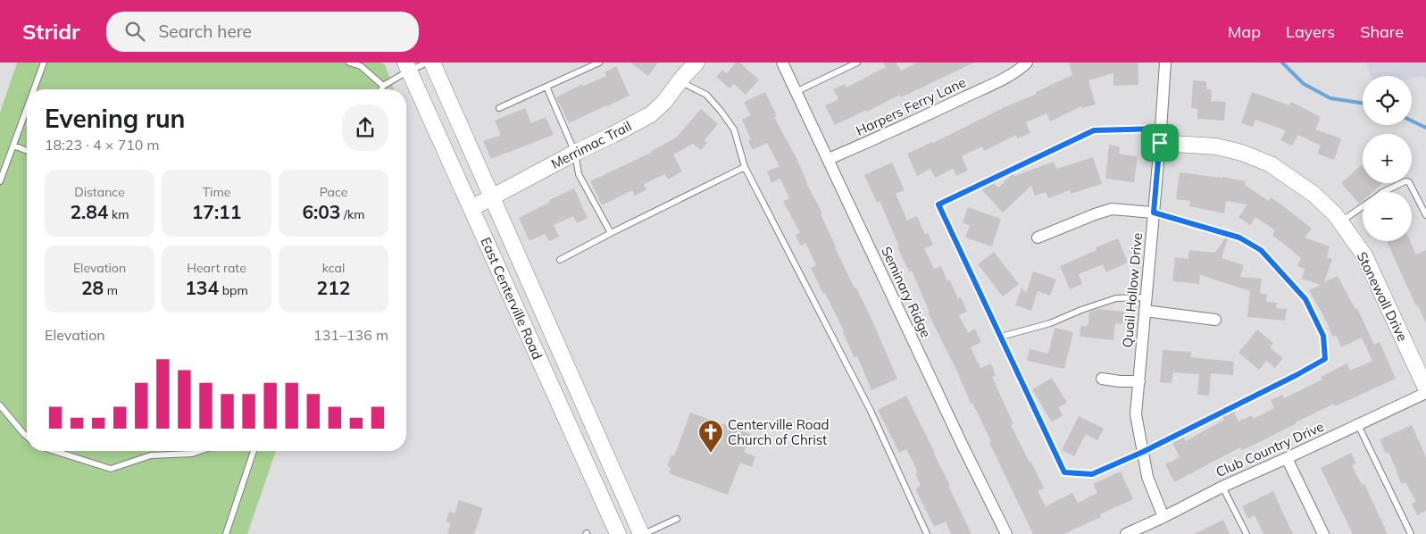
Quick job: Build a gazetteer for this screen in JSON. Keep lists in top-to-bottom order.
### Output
{
  "streets": {
    "main road": ["Merrimac Trail", "Stonewall Drive", "East Centerville Road"],
    "street": [
      "Harpers Ferry Lane",
      "Quail Hollow Drive",
      "Seminary Ridge",
      "Club Country Drive"
    ]
  },
  "crossings": [
    ["Harpers Ferry Lane", "Seminary Ridge"],
    ["Merrimac Trail", "East Centerville Road"],
    ["Quail Hollow Drive", "Stonewall Drive"],
    ["Quail Hollow Drive", "Club Country Drive"]
  ],
  "places": {
    "church": ["Centerville Road Church of Christ"]
  },
  "page": {
    "header": "Stridr",
    "search": "Search here",
    "nav": ["Map", "Layers", "Share"],
    "map_buttons": ["+", "−"],
    "heading": ["Evening run", "18:23 · 4 × 710 m"],
    "stats": [
      ["Distance", "2.84 km"],
      ["Time", "17:11"],
      ["Pace", "6:03 /km"],
      ["Elevation", "28 m"],
      ["Heart rate", "134 bpm"],
      ["kcal", "212"]
    ],
    "chart": ["Elevation", "131–136 m"]
  }
}
